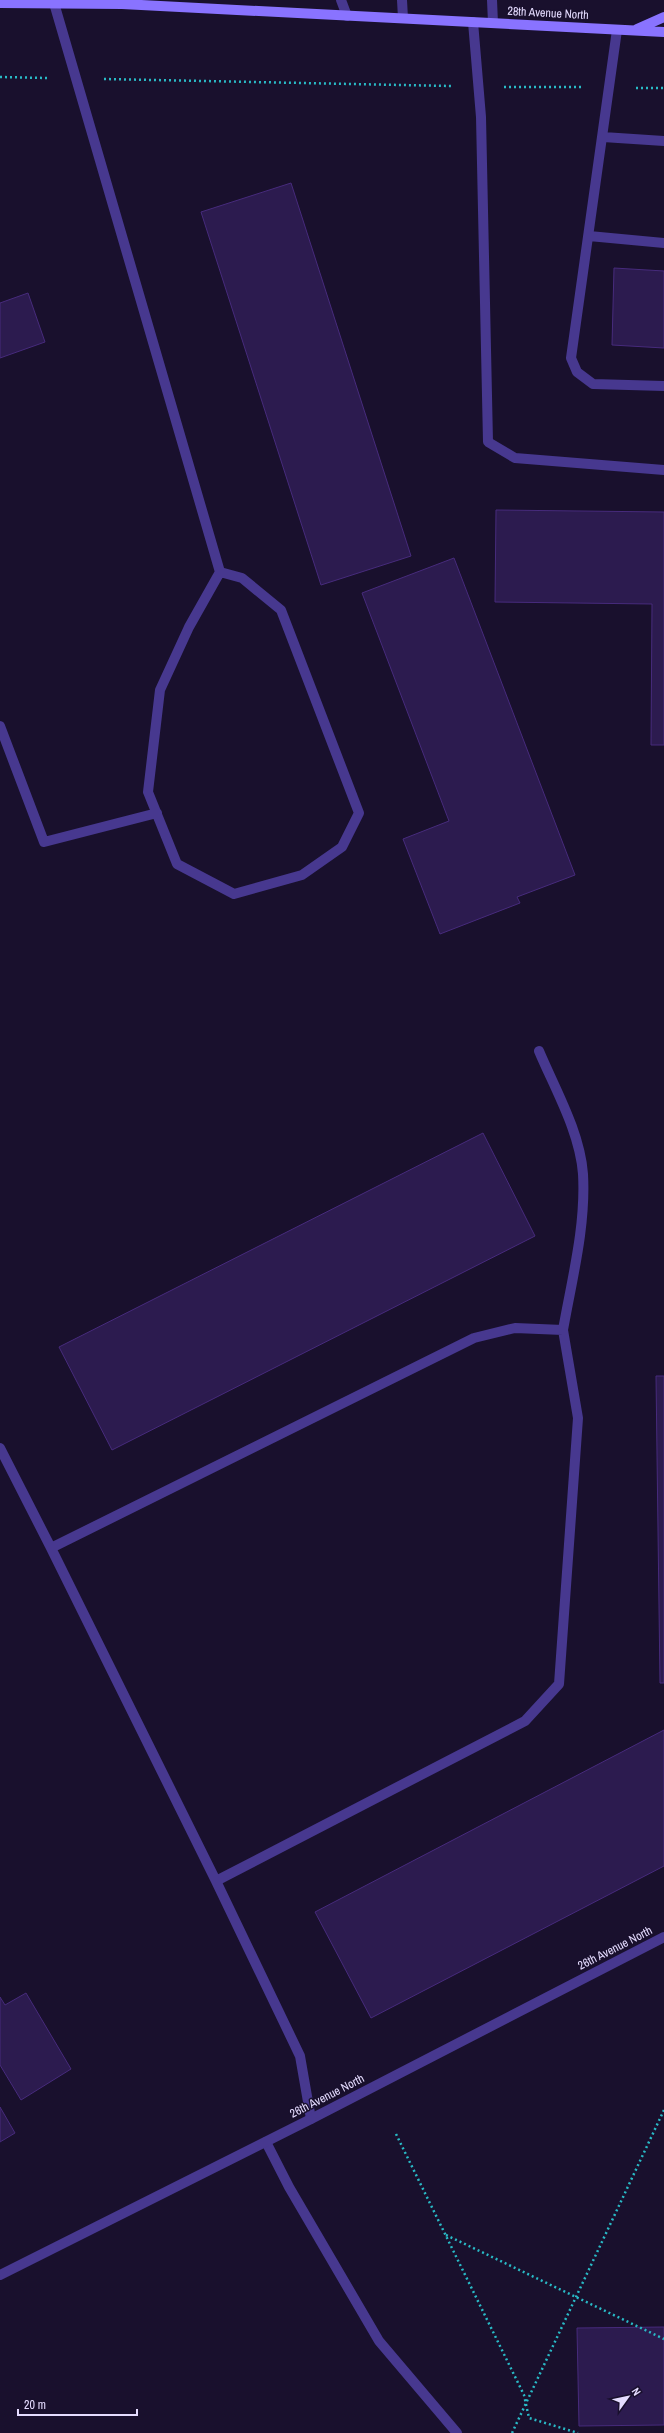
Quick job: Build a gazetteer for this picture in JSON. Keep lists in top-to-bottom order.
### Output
{
  "streets": {
    "main road": ["28th Avenue North"],
    "street": ["26th Avenue North"]
  },
  "scale_bar": "20 m",
  "north": "top right"
}
